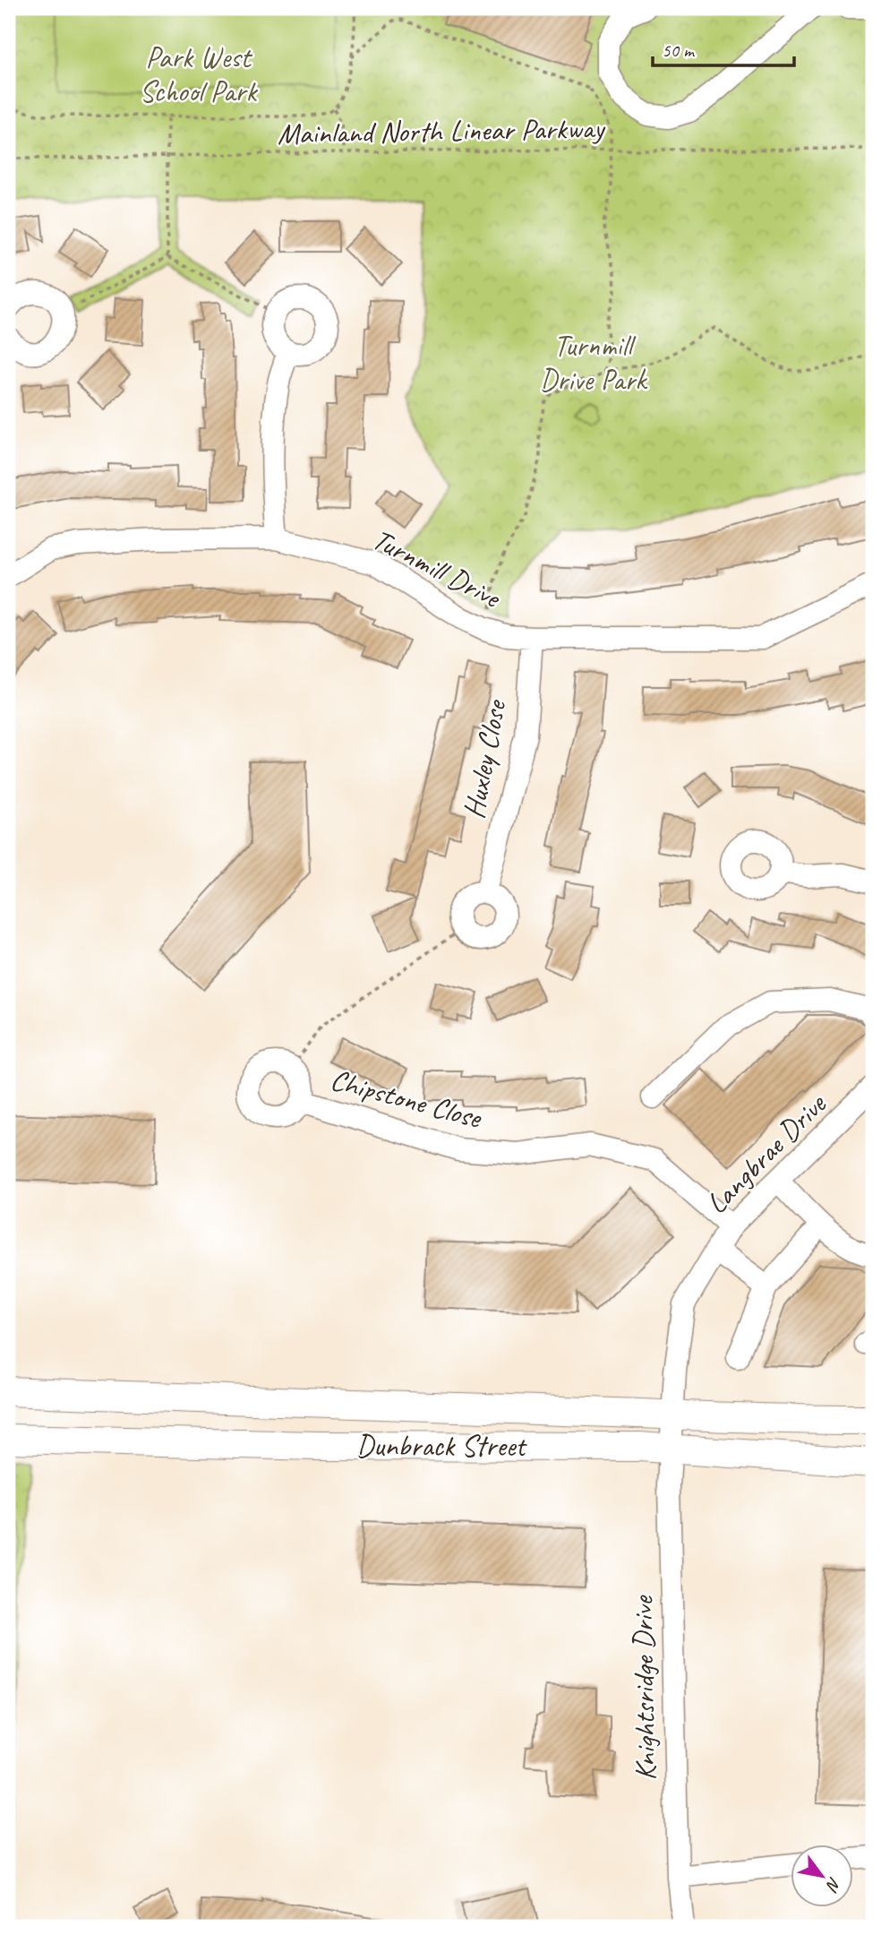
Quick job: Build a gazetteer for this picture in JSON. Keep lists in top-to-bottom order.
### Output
{
  "streets": {
    "main road": ["Dunbrack Street"],
    "street": [
      "Turnmill Drive",
      "Huxley Close",
      "Chipstone Close",
      "Langbrae Drive",
      "Knightsridge Drive"
    ],
    "path": ["Mainland North Linear Parkway"]
  },
  "crossings": [
    ["Turnmill Drive", "Huxley Close"],
    ["Chipstone Close", "Langbrae Drive"],
    ["Langbrae Drive", "Dunbrack Street"],
    ["Langbrae Drive", "Knightsridge Drive"],
    ["Dunbrack Street", "Knightsridge Drive"]
  ],
  "parks": ["Park West School Park", "Turnmill Drive Park"],
  "scale_bar": "50 m",
  "north": "bottom right"
}
